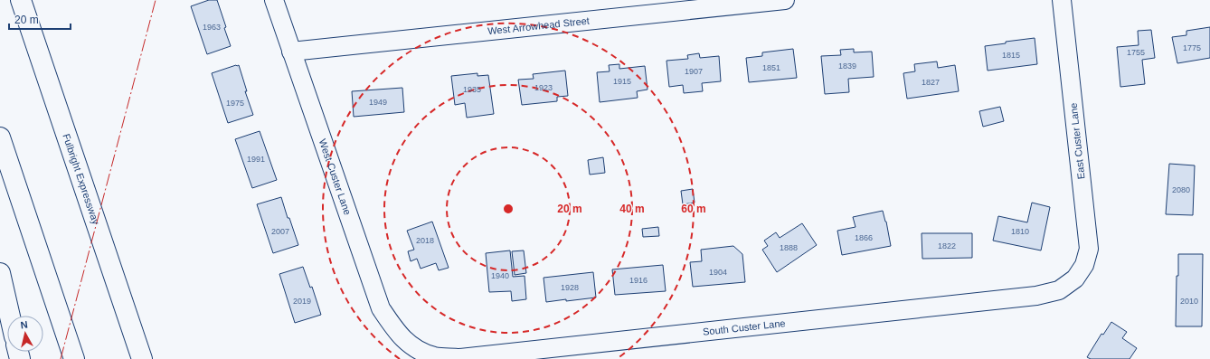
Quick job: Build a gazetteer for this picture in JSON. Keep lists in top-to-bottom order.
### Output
{
  "streets": {
    "highway": ["Fulbright Expressway"],
    "street": [
      "West Arrowhead Street",
      "East Custer Lane",
      "West Custer Lane",
      "South Custer Lane"
    ]
  },
  "crossings": [
    ["West Arrowhead Street", "West Custer Lane"],
    ["East Custer Lane", "South Custer Lane"],
    ["West Custer Lane", "South Custer Lane"]
  ],
  "house_numbers": [
    "1963",
    "1775",
    "1755",
    "1815",
    "1839",
    "1851",
    "1907",
    "1915",
    "1827",
    "1923",
    "1935",
    "1949",
    "1975",
    "1991",
    "2080",
    "2007",
    "1810",
    "1866",
    "2018",
    "1822",
    "1888",
    "1904",
    "1940",
    "1916",
    "1928",
    "2019",
    "2010"
  ],
  "scale_bar": "20 m",
  "north": "top",
  "rings": ["20 m", "40 m", "60 m"]
}
